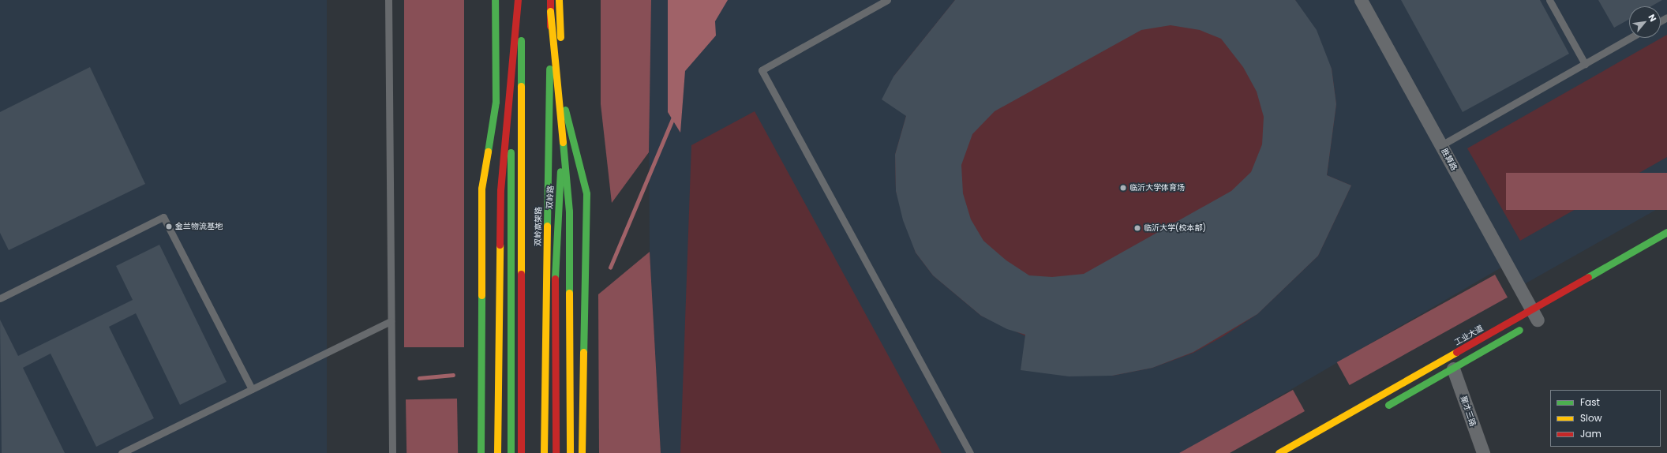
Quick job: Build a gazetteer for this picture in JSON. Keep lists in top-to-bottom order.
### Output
{
  "streets": {
    "main road": ["双岭路", "双岭高架路", "工业大道"],
    "street": ["胜算路", "聚才三路"]
  },
  "crossings": [
    ["胜算路", "工业大道"],
    ["工业大道", "聚才三路"]
  ],
  "places": ["临沂大学体育场", "金兰物流基地", "临沂大学(校本部)"],
  "legend": ["Fast", "Slow", "Jam"],
  "north": "top right"
}
